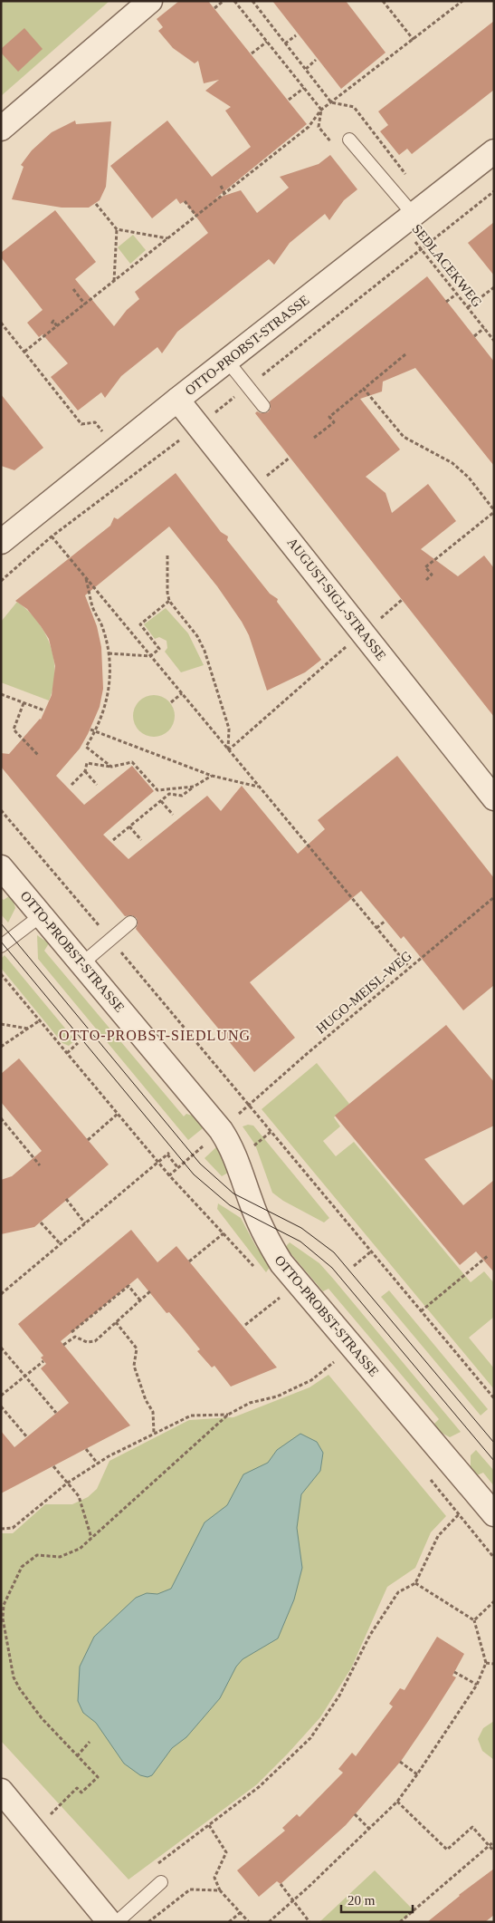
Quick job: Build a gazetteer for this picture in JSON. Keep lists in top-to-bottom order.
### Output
{
  "streets": {
    "street": ["OTTO-PROBST-STRASSE", "AUGUST-SIGL-STRASSE"],
    "path": ["SEDLACEKWEG", "HUGO-MEISL-WEG"]
  },
  "crossings": [
    ["SEDLACEKWEG", "OTTO-PROBST-STRASSE"],
    ["OTTO-PROBST-STRASSE", "AUGUST-SIGL-STRASSE"]
  ],
  "districts": ["OTTO-PROBST-SIEDLUNG"],
  "scale_bar": "20 m"
}
